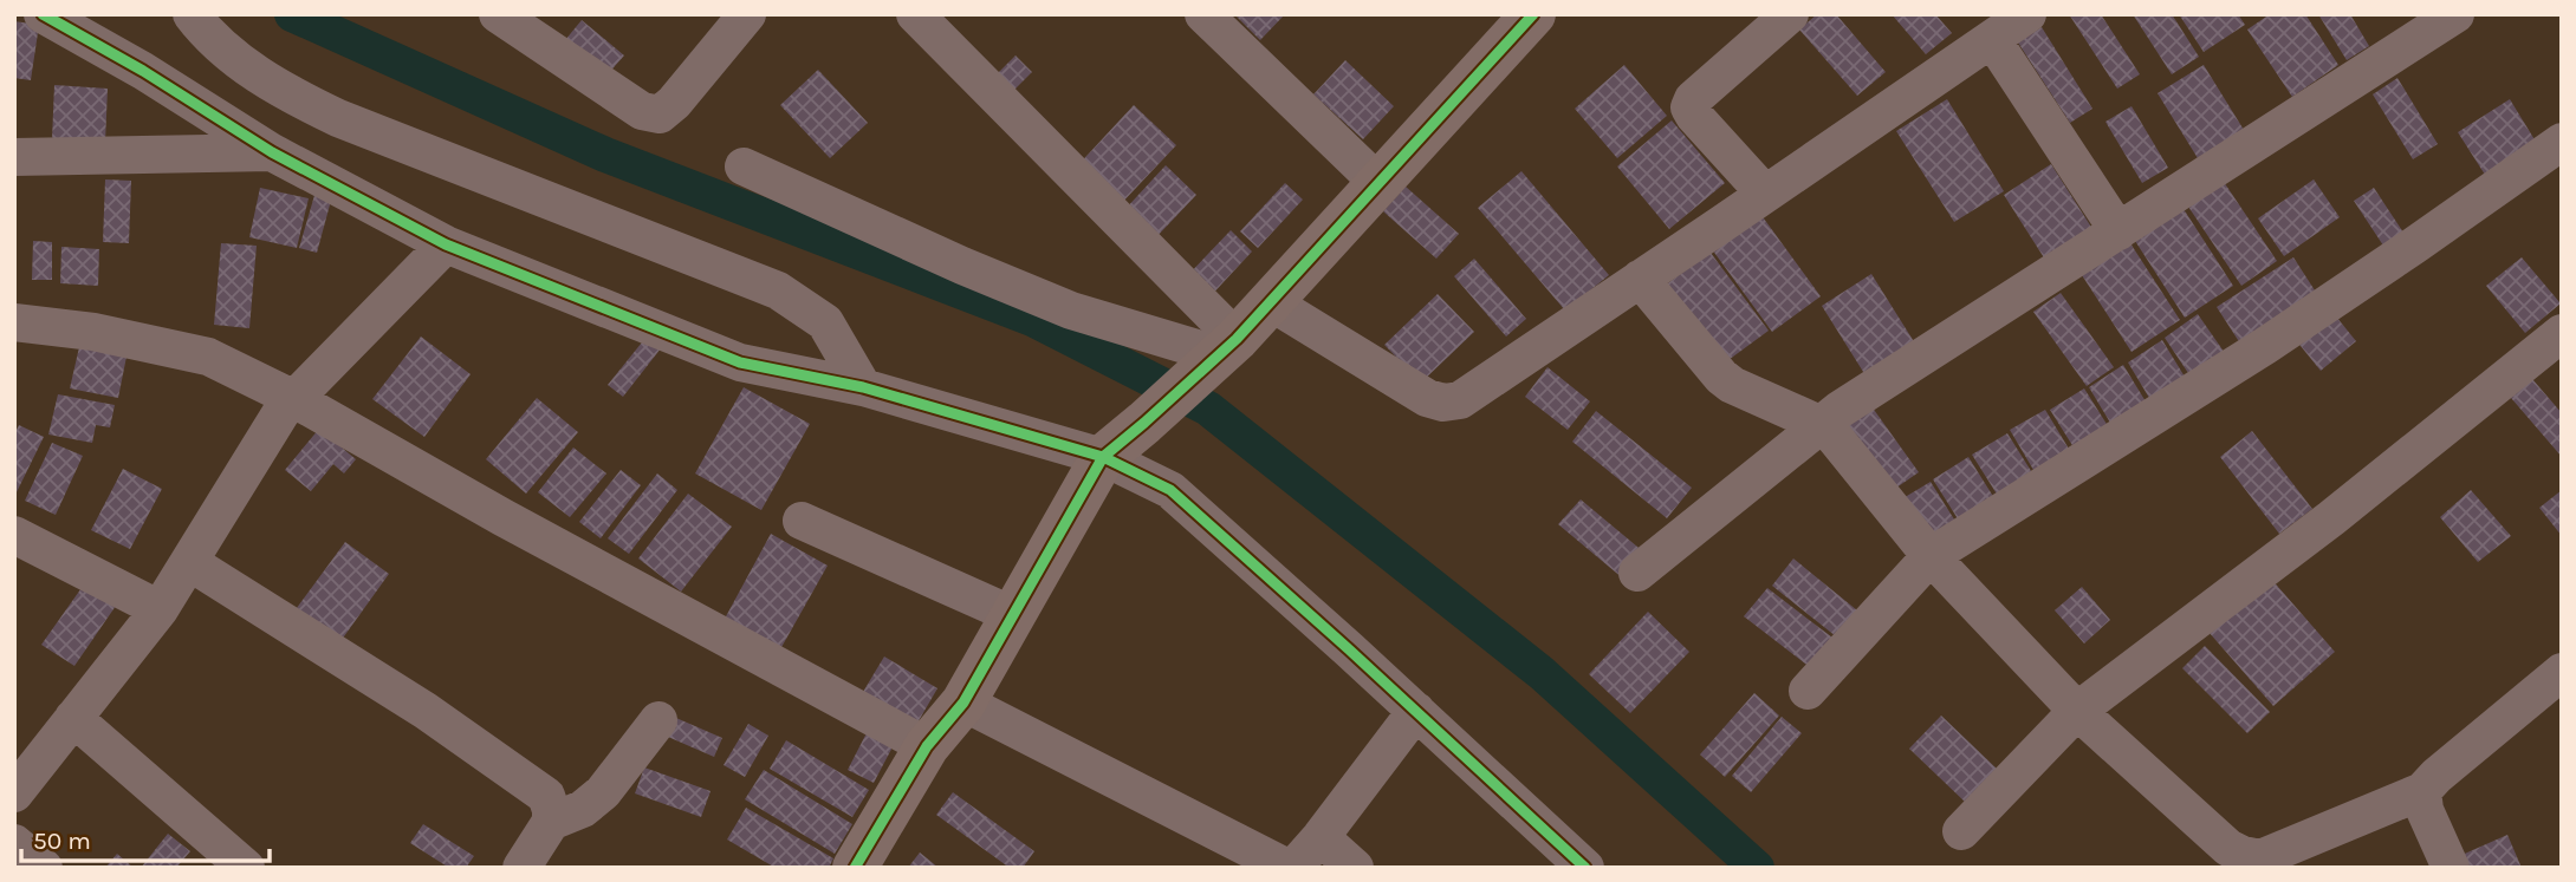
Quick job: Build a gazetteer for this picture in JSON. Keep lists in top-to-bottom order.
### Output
{
  "scale_bar": "50 m"
}
